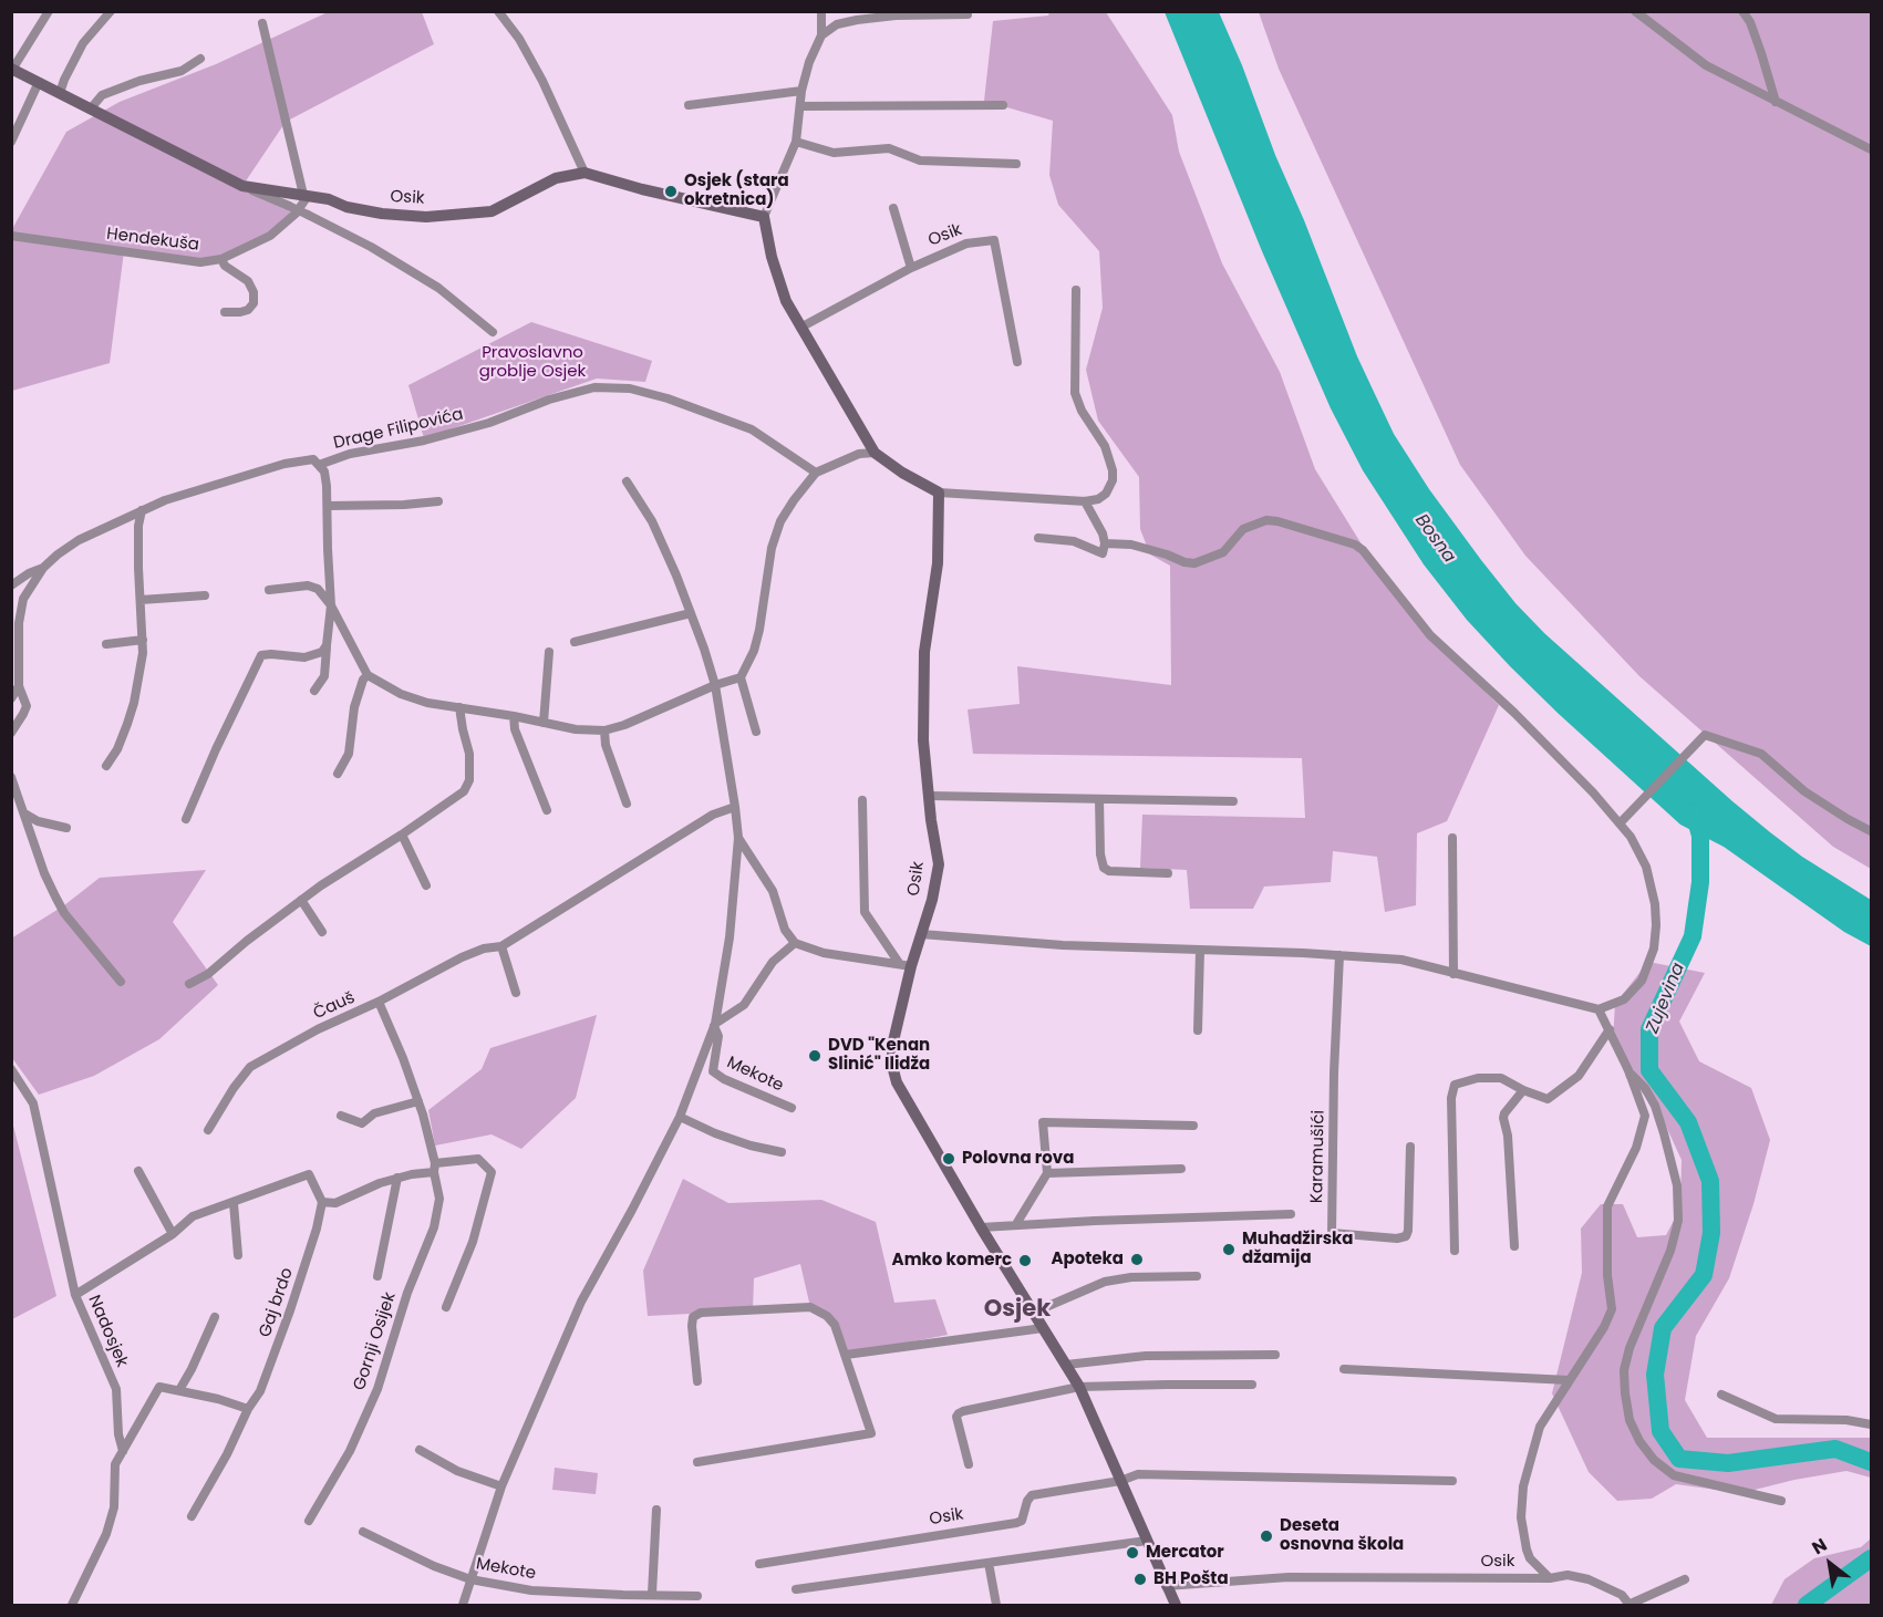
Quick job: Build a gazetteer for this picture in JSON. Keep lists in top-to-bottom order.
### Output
{
  "streets": {
    "main road": ["Osik"],
    "street": [
      "Hendekuša",
      "Drage Filipovića",
      "Čauš",
      "Mekote",
      "Karamušići",
      "Gaj brdo",
      "Nadosjek",
      "Gornji Osijek"
    ]
  },
  "crossings": [
    ["Osik", "Hendekuša"],
    ["Čauš", "Gornji Osijek"]
  ],
  "districts": ["Osjek"],
  "water": ["Bosna", "Zujevina"],
  "parks": ["Pravoslavno groblje Osjek"],
  "places": [
    "Osjek (stara okretnica)",
    "DVD \"Kenan Slinić\" Ilidža",
    "Polovna rova",
    "Muhadžirska džamija",
    "Apoteka",
    "Amko komerc",
    "Deseta osnovna škola",
    "Mercator",
    "BH Pošta"
  ],
  "north": "top left"
}
